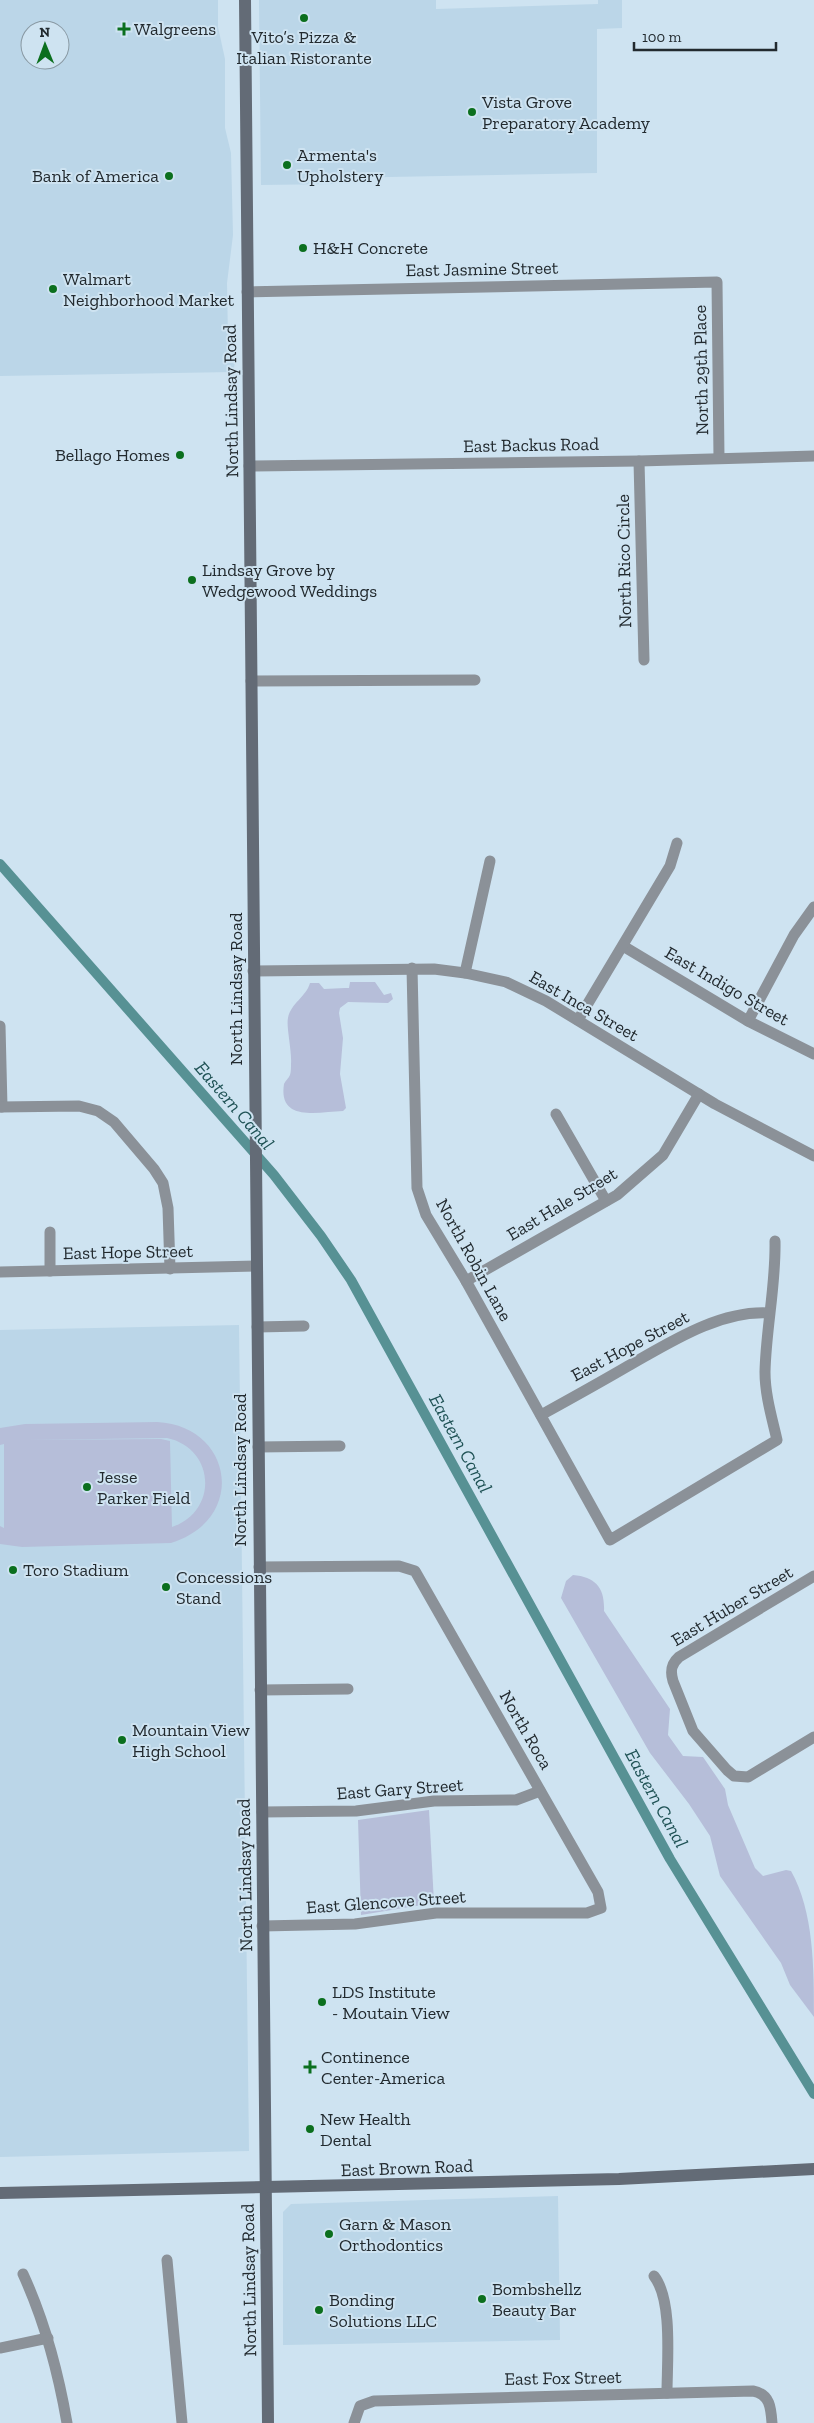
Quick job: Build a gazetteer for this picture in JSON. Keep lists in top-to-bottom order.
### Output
{
  "streets": {
    "main road": ["North Lindsay Road", "East Brown Road"],
    "street": [
      "East Jasmine Street",
      "North 29th Place",
      "East Backus Road",
      "North Rico Circle",
      "East Indigo Street",
      "East Inca Street",
      "East Hale Street",
      "East Hope Street",
      "North Robin Lane",
      "East Huber Street",
      "North Roca",
      "East Gary Street",
      "East Glencove Street",
      "East Fox Street"
    ]
  },
  "crossings": [
    ["East Jasmine Street", "North 29th Place"],
    ["East Jasmine Street", "North Lindsay Road"],
    ["North 29th Place", "East Backus Road"],
    ["North Lindsay Road", "East Backus Road"],
    ["North Lindsay Road", "East Inca Street"],
    ["North Lindsay Road", "East Hope Street"],
    ["North Lindsay Road", "North Roca"],
    ["North Lindsay Road", "East Gary Street"],
    ["North Lindsay Road", "East Glencove Street"],
    ["North Lindsay Road", "East Brown Road"],
    ["East Backus Road", "North Rico Circle"],
    ["East Inca Street", "East Hale Street"],
    ["East Inca Street", "North Robin Lane"],
    ["East Hale Street", "North Robin Lane"],
    ["East Hope Street", "North Robin Lane"],
    ["North Roca", "East Gary Street"],
    ["North Roca", "East Glencove Street"]
  ],
  "water": ["Eastern Canal"],
  "places": {
    "other": [
      "Vito’s Pizza & Italian Ristorante",
      "Vista Grove Preparatory Academy",
      "Armenta's Upholstery",
      "Bank of America",
      "H&H Concrete",
      "Walmart Neighborhood Market",
      "Bellago Homes",
      "Lindsay Grove by Wedgewood Weddings",
      "Jesse Parker Field",
      "Toro Stadium",
      "Concessions Stand",
      "Mountain View High School",
      "LDS Institute - Moutain View",
      "New Health Dental",
      "Garn & Mason Orthodontics",
      "Bombshellz Beauty Bar",
      "Bonding Solutions LLC"
    ],
    "health": ["Walgreens", "Continence Center-America"]
  },
  "scale_bar": "100 m",
  "north": "top"
}
